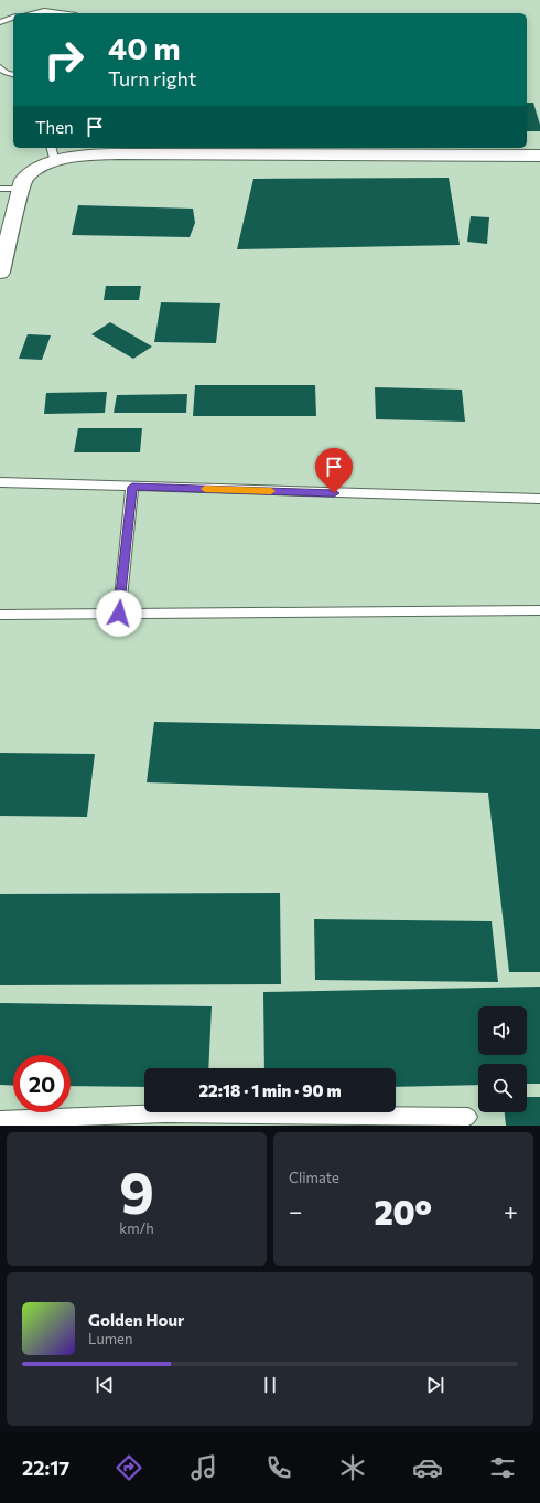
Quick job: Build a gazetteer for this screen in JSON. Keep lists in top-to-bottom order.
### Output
{
  "page": {
    "turn": ["40 m", "Turn right"],
    "then": "Then",
    "limit": "20",
    "trip": "22:18 · 1 min · 90 m",
    "tile": [
      ["9", "km/h"],
      "Climate"
    ],
    "heat": ["−", "20°", "+"],
    "song": ["Golden Hour", "Lumen"],
    "tabs": "22:17"
  }
}
